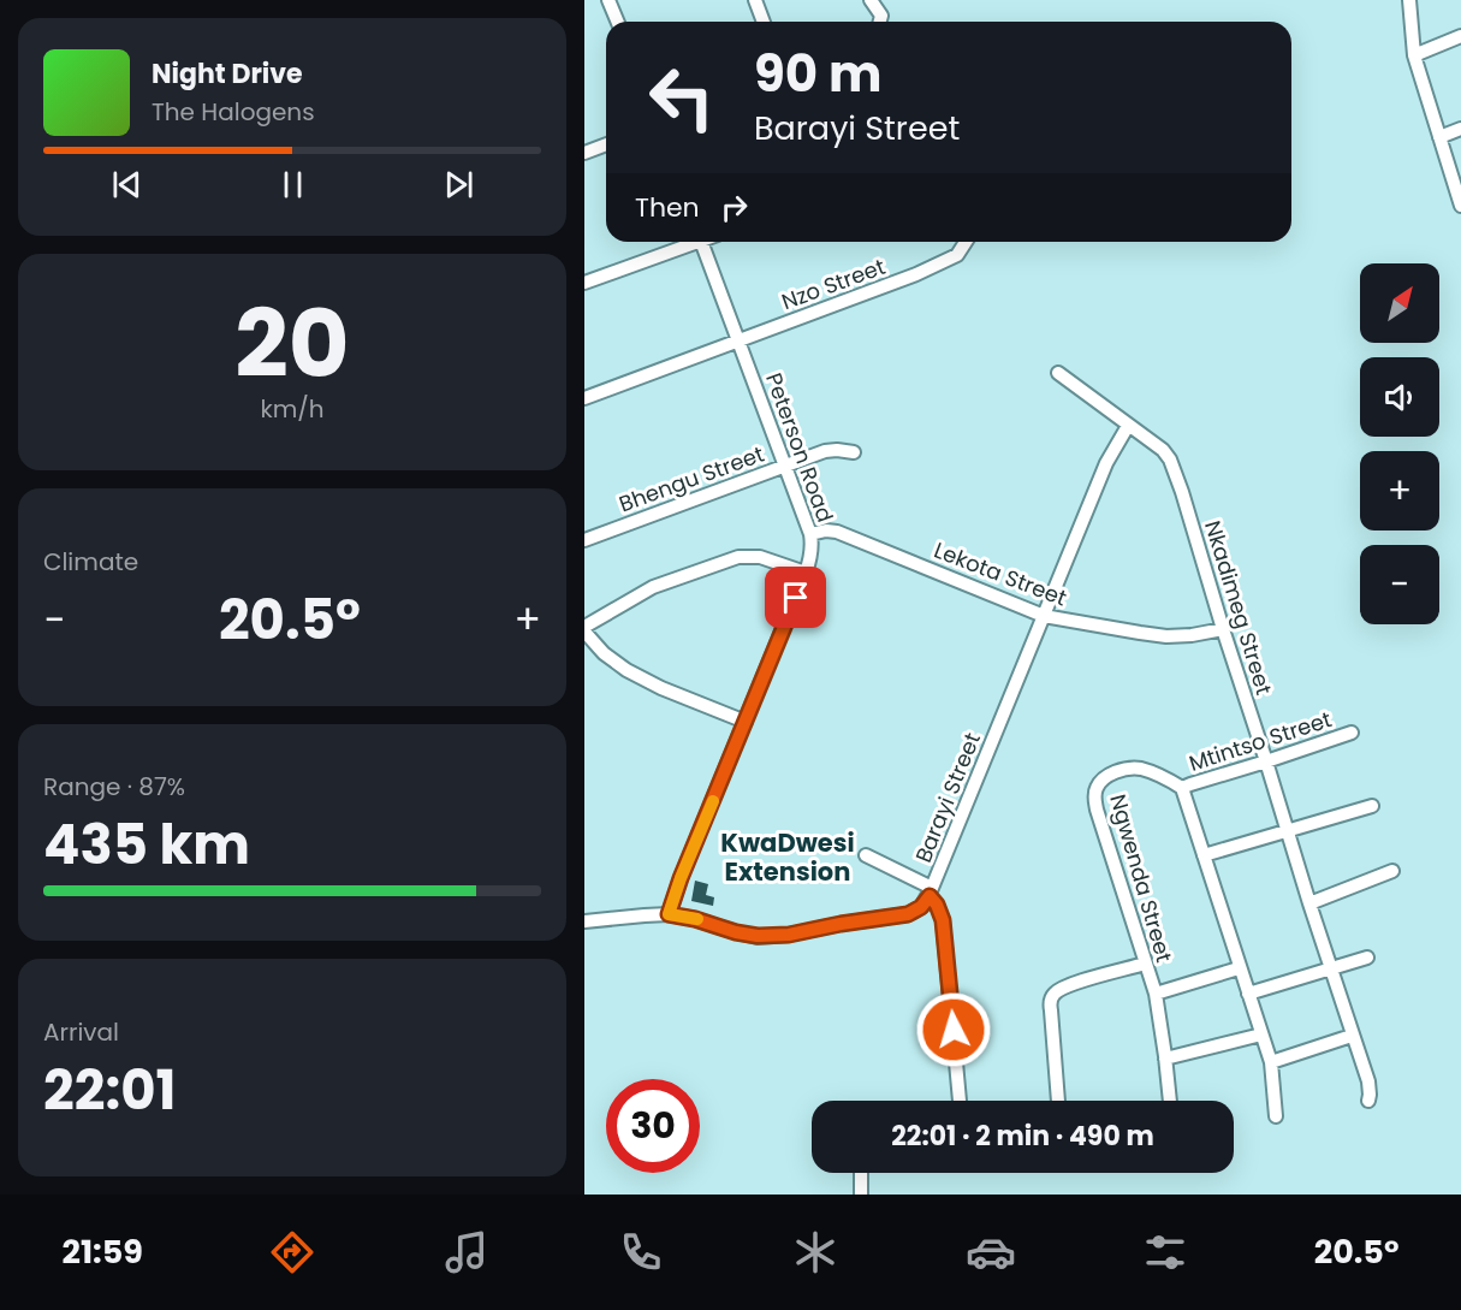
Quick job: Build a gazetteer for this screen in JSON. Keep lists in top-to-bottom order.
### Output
{
  "streets": {
    "street": [
      "Nzo Street",
      "Peterson Road",
      "Bhengu Street",
      "Lekota Street",
      "Nkadimeg Street",
      "Mtintso Street",
      "Barayi Street",
      "Ngwenda Street"
    ]
  },
  "crossings": [
    ["Nzo Street", "Peterson Road"],
    ["Peterson Road", "Bhengu Street"],
    ["Peterson Road", "Lekota Street"],
    ["Peterson Road", "Barayi Street"],
    ["Lekota Street", "Nkadimeg Street"],
    ["Lekota Street", "Barayi Street"],
    ["Nkadimeg Street", "Mtintso Street"],
    ["Nkadimeg Street", "Barayi Street"],
    ["Mtintso Street", "Ngwenda Street"]
  ],
  "districts": ["KwaDwesi Extension"],
  "north": "top right",
  "page": {
    "turn": ["90 m", "Barayi Street"],
    "song": ["Night Drive", "The Halogens"],
    "then": "Then",
    "tile": [
      ["20", "km/h"],
      "Climate",
      ["Range · 87%", "435 km"],
      ["Arrival", "22:01"]
    ],
    "map_buttons": ["+", "−"],
    "heat": ["−", "20.5°", "+"],
    "limit": "30",
    "trip": "22:01 · 2 min · 490 m",
    "tabs": ["21:59", "20.5°"]
  }
}
